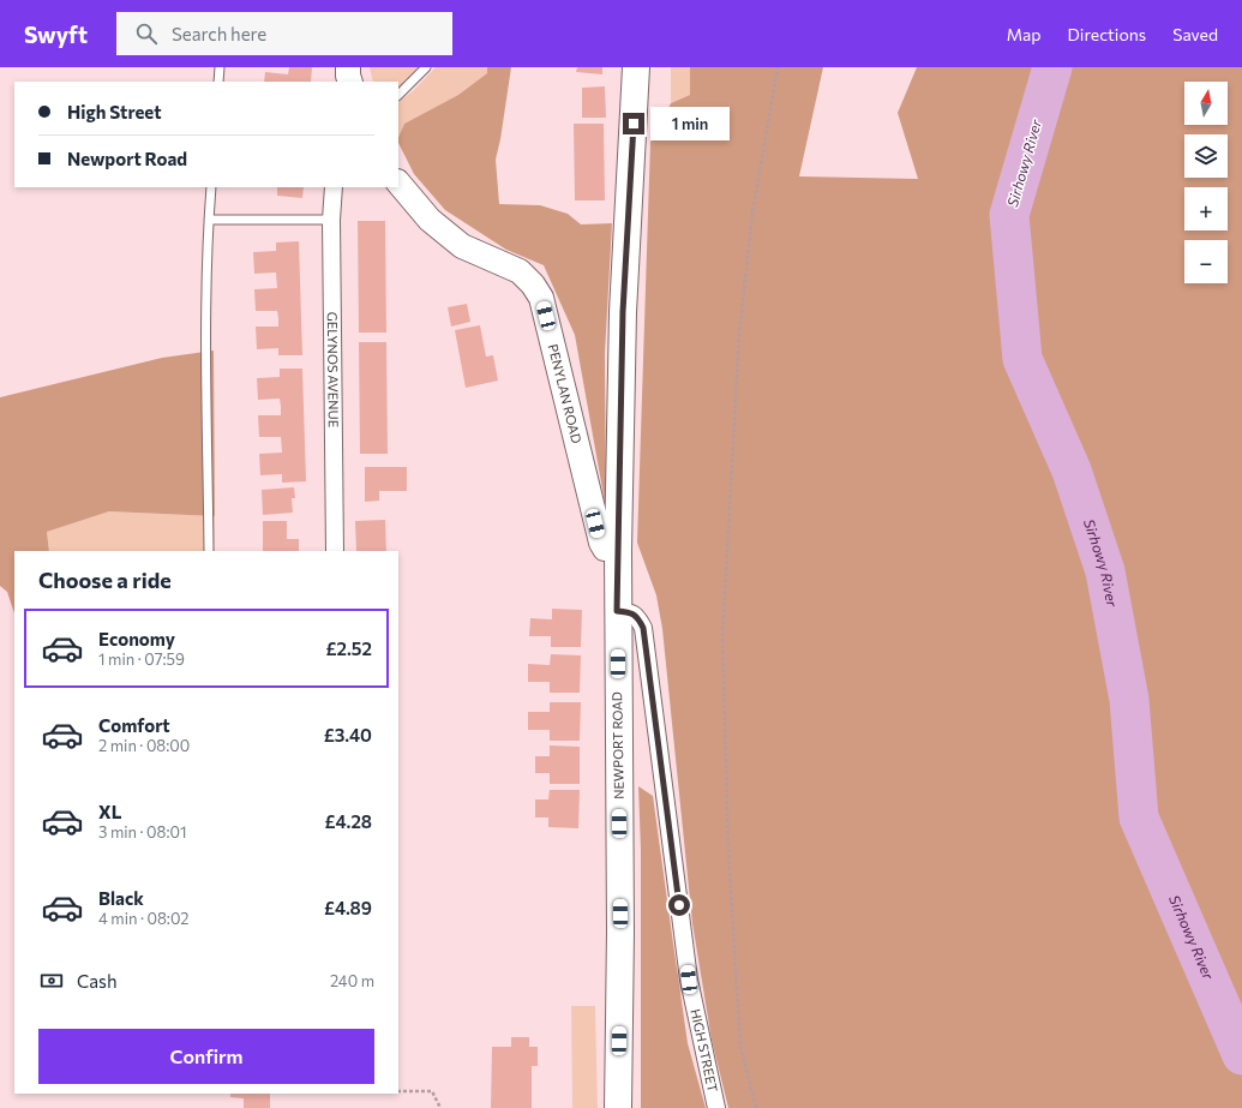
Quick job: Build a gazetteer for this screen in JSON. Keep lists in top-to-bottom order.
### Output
{
  "streets": {
    "main road": ["PENYLAN ROAD", "NEWPORT ROAD"],
    "street": ["GELYNOS AVENUE", "HIGH STREET"]
  },
  "crossings": [
    ["PENYLAN ROAD", "NEWPORT ROAD"],
    ["NEWPORT ROAD", "HIGH STREET"]
  ],
  "water": ["Sirhowy River"],
  "north": "top",
  "page": {
    "header": "Swyft",
    "search": "Search here",
    "nav": ["Map", "Directions", "Saved"],
    "map_buttons": ["+", "−"],
    "banner": ["High Street", "Newport Road"],
    "bubble": "1 min",
    "heading": "Choose a ride",
    "list": [
      {
        "name": "Economy",
        "note": "1 min · 07:59",
        "value": "£2.52"
      },
      {
        "name": "Comfort",
        "note": "2 min · 08:00",
        "value": "£3.40"
      },
      {
        "name": "XL",
        "note": "3 min · 08:01",
        "value": "£4.28"
      },
      {
        "name": "Black",
        "note": "4 min · 08:02",
        "value": "£4.89"
      }
    ],
    "pay": ["Cash", "240 m"],
    "buttons": "Confirm"
  }
}
